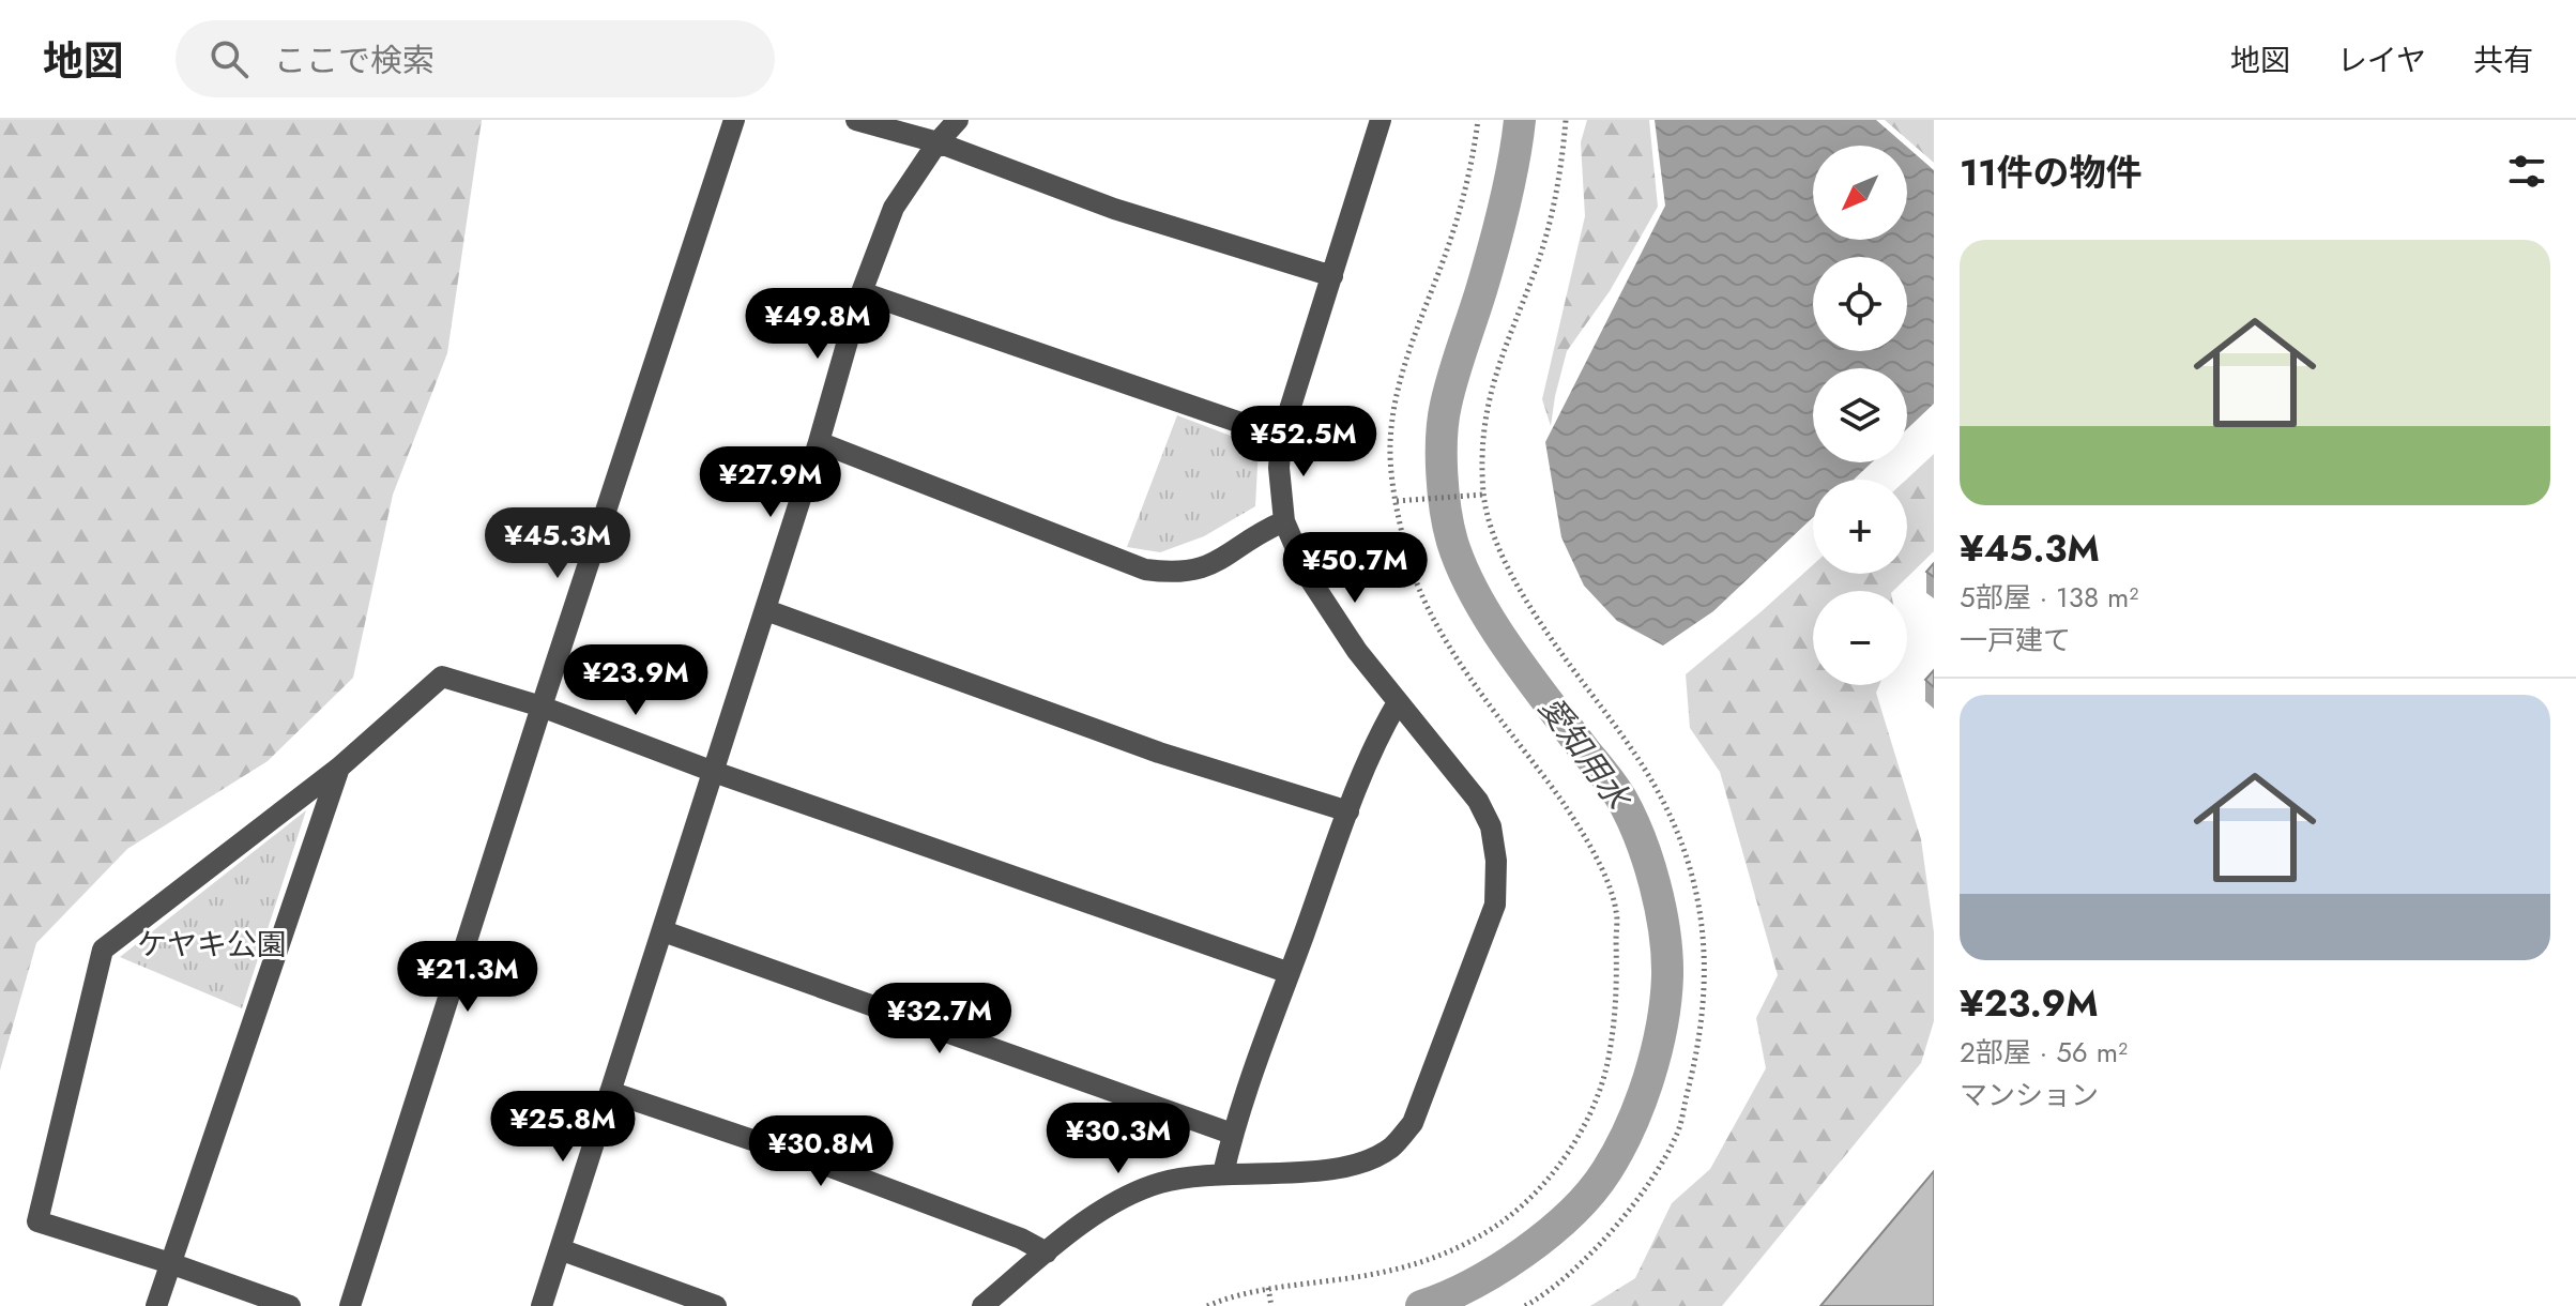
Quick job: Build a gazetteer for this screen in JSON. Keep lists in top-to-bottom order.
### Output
{
  "water": ["愛知用水"],
  "parks": ["ケヤキ公園"],
  "north": "bottom left",
  "page": {
    "header": "地図",
    "search": "ここで検索",
    "nav": ["地図", "レイヤ", "共有"],
    "heading": "11件の物件",
    "map_buttons": ["+", "−"],
    "list": [
      {
        "name": "¥45.3M",
        "note": "5部屋 · 138 m² · 一戸建て"
      },
      {
        "name": "¥23.9M",
        "note": "2部屋 · 56 m² · マンション"
      }
    ],
    "price": [
      "¥49.8M",
      "¥52.5M",
      "¥27.9M",
      "¥45.3M",
      "¥50.7M",
      "¥23.9M",
      "¥21.3M",
      "¥32.7M",
      "¥25.8M",
      "¥30.3M",
      "¥30.8M"
    ]
  }
}
